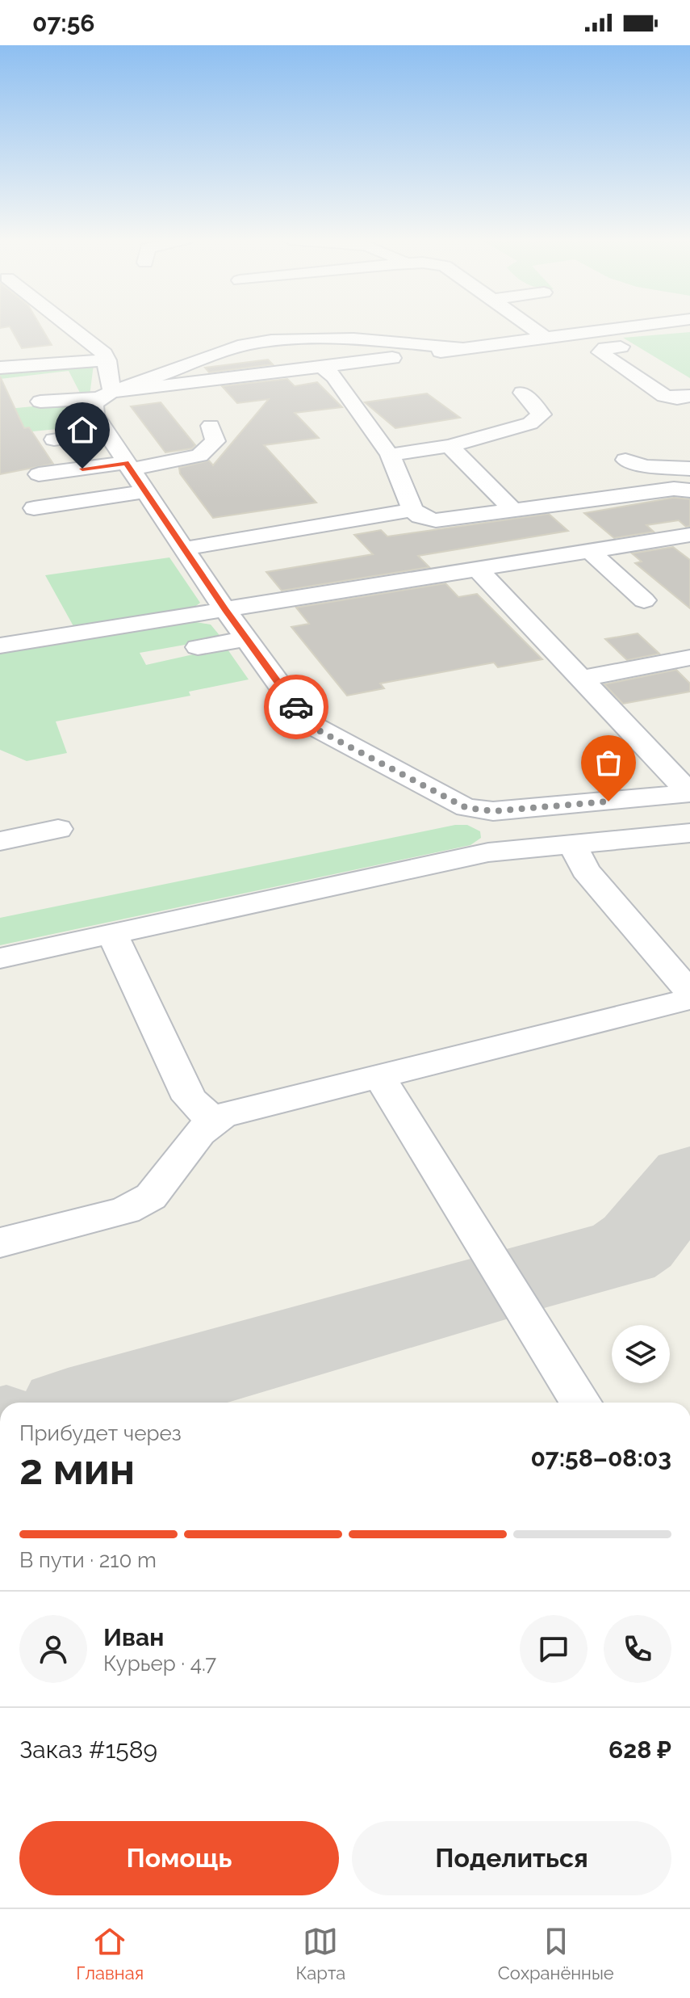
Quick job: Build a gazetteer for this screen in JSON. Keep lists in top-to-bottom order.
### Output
{
  "page": {
    "status": "07:56",
    "heading": ["2 мин", "Прибудет через", "07:58–08:03"],
    "panel": [
      "Иван",
      "Курьер · 4.7",
      "Заказ #1589",
      "628 ₽"
    ],
    "bar": "В пути · 210 m",
    "buttons": ["Помощь", "Поделиться"],
    "tabs": ["Главная", "Карта", "Сохранённые"]
  }
}
